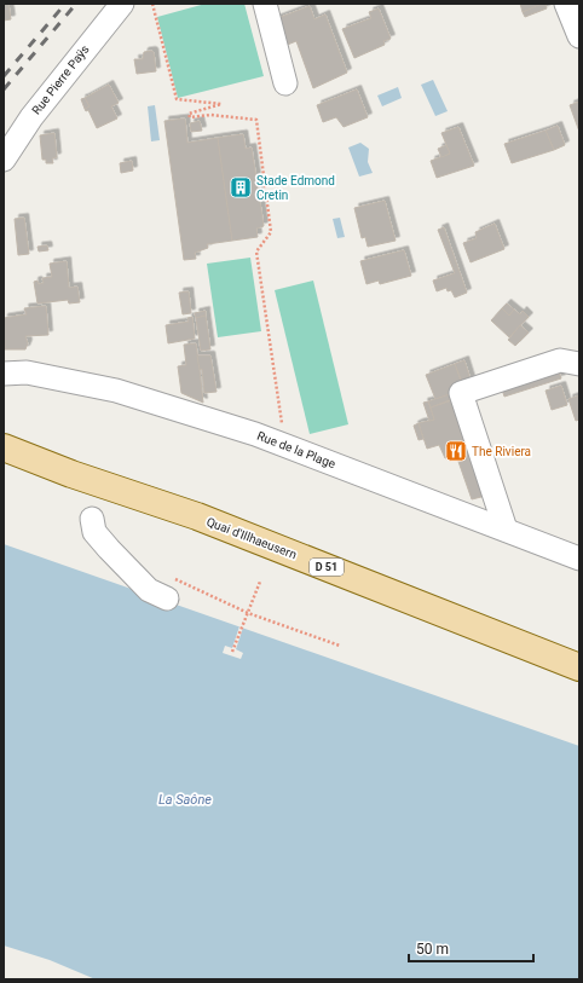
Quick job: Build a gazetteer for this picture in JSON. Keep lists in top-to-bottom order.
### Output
{
  "streets": {
    "main road": ["Quai d'Illhaeusern", "D 51"],
    "street": ["Rue Pierre Paÿs", "Rue de la Plage"]
  },
  "water": ["La Saône"],
  "places": {
    "building": ["Stade Edmond Cretin"],
    "restaurant": ["The Riviera"]
  },
  "scale_bar": "50 m"
}
